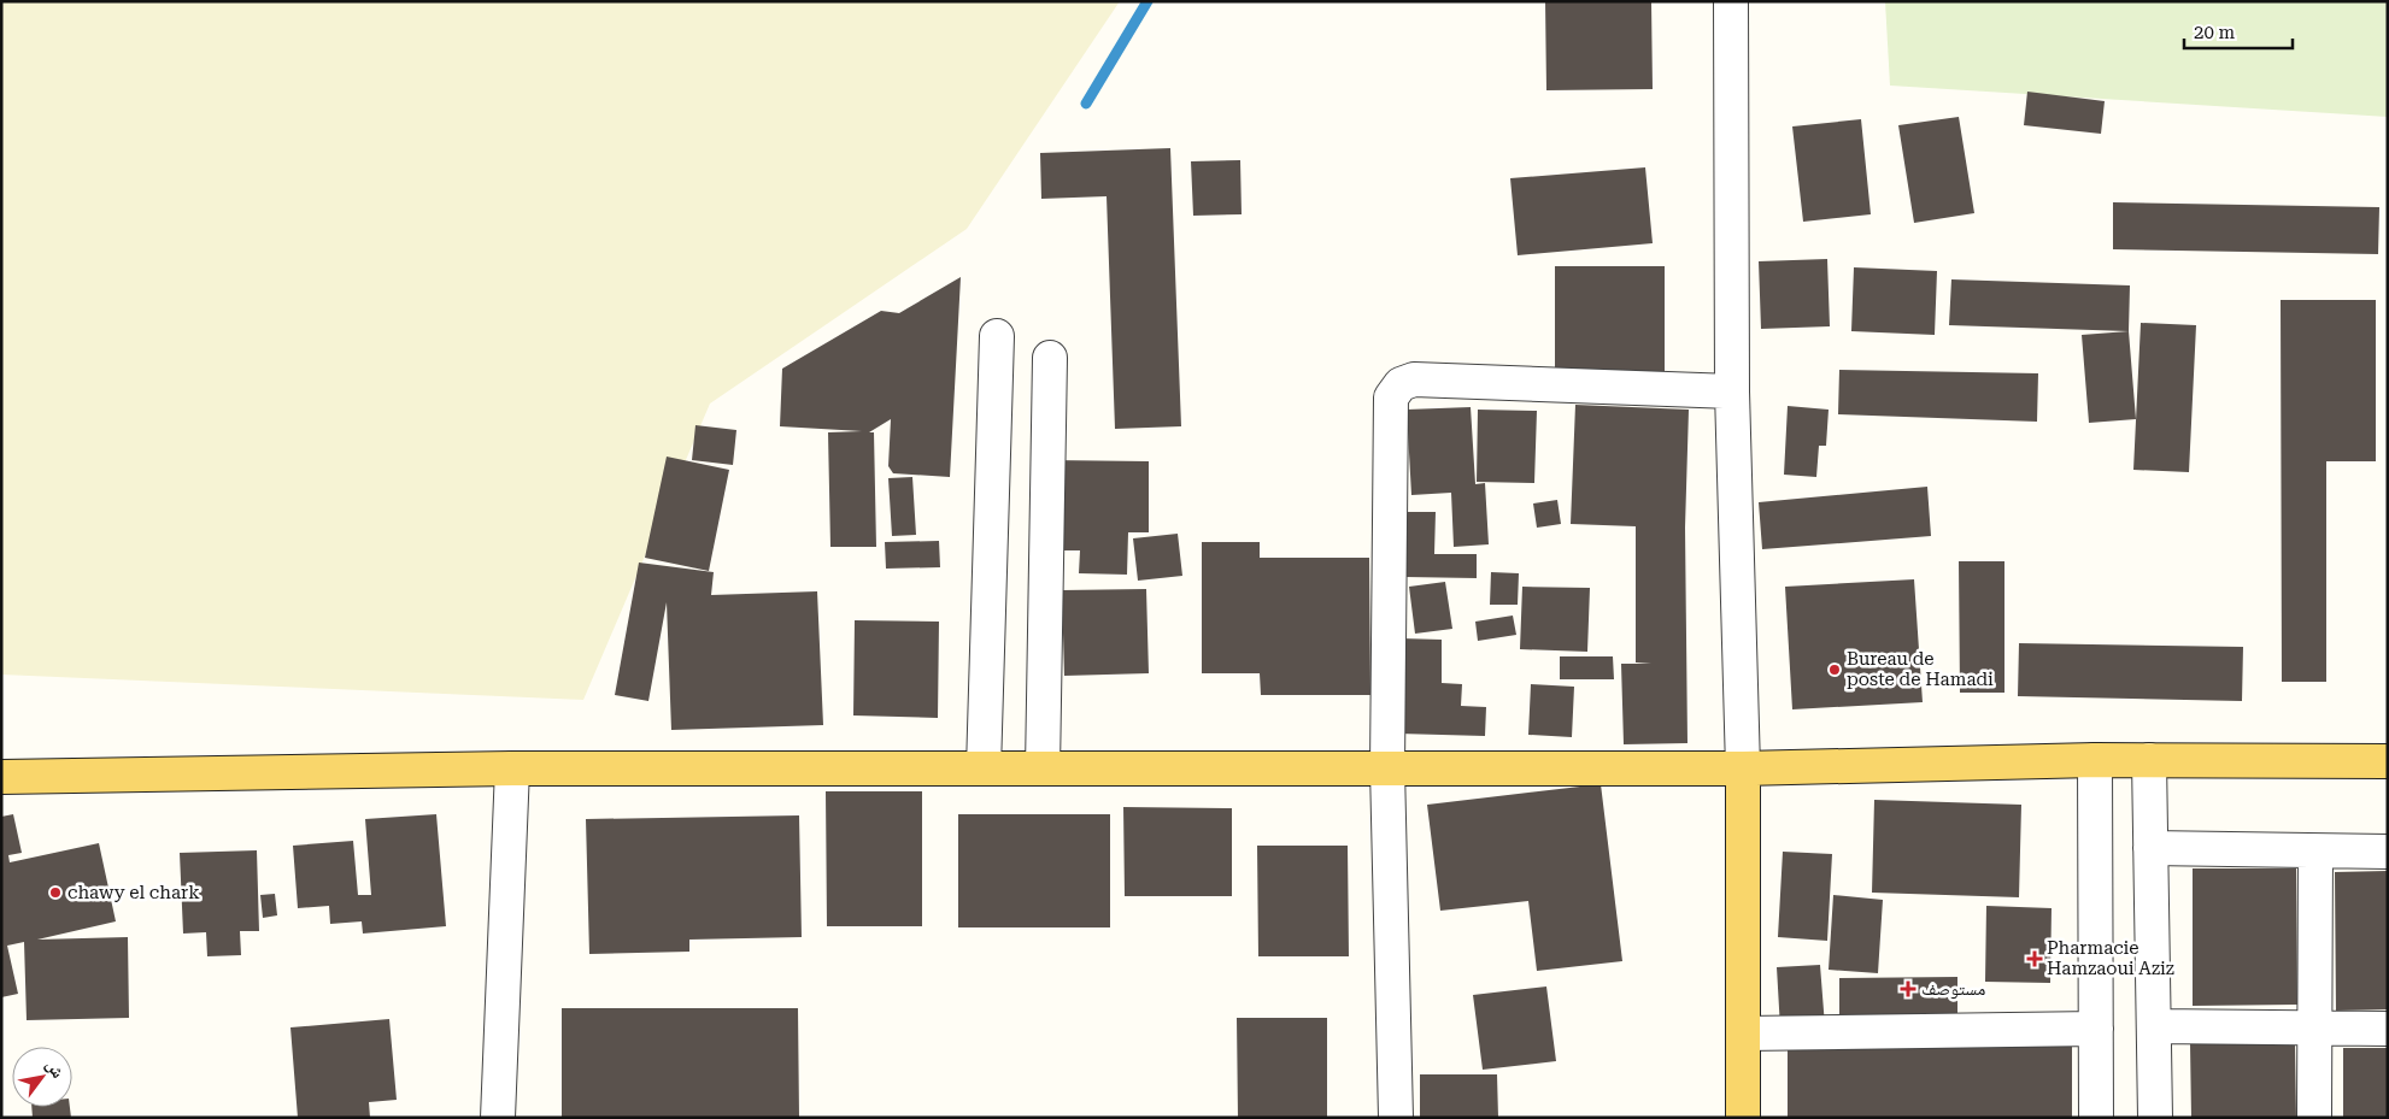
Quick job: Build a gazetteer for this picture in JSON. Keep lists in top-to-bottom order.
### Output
{
  "places": {
    "other": ["Bureau de poste de Hamadi", "chawy el chark"],
    "health": ["Pharmacie Hamzaoui Aziz", "مستوصف"]
  },
  "scale_bar": "20 m",
  "north": "top right"
}
